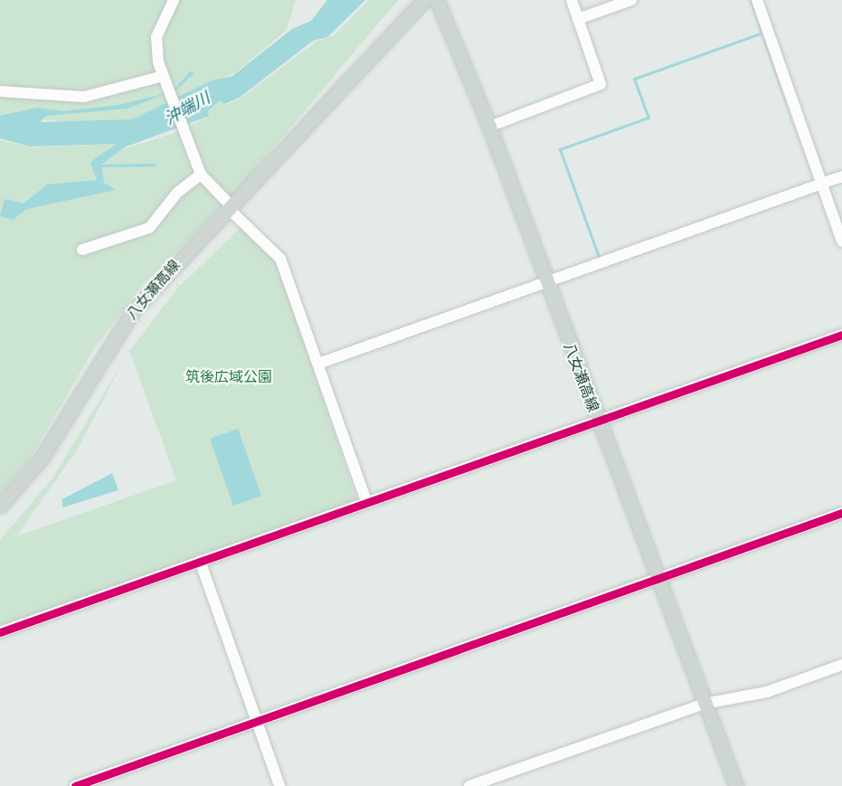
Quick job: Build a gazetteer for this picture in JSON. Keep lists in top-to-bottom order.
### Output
{
  "streets": {
    "main road": ["八女瀬高線"]
  },
  "water": ["沖端川"],
  "parks": ["筑後広域公園"]
}
